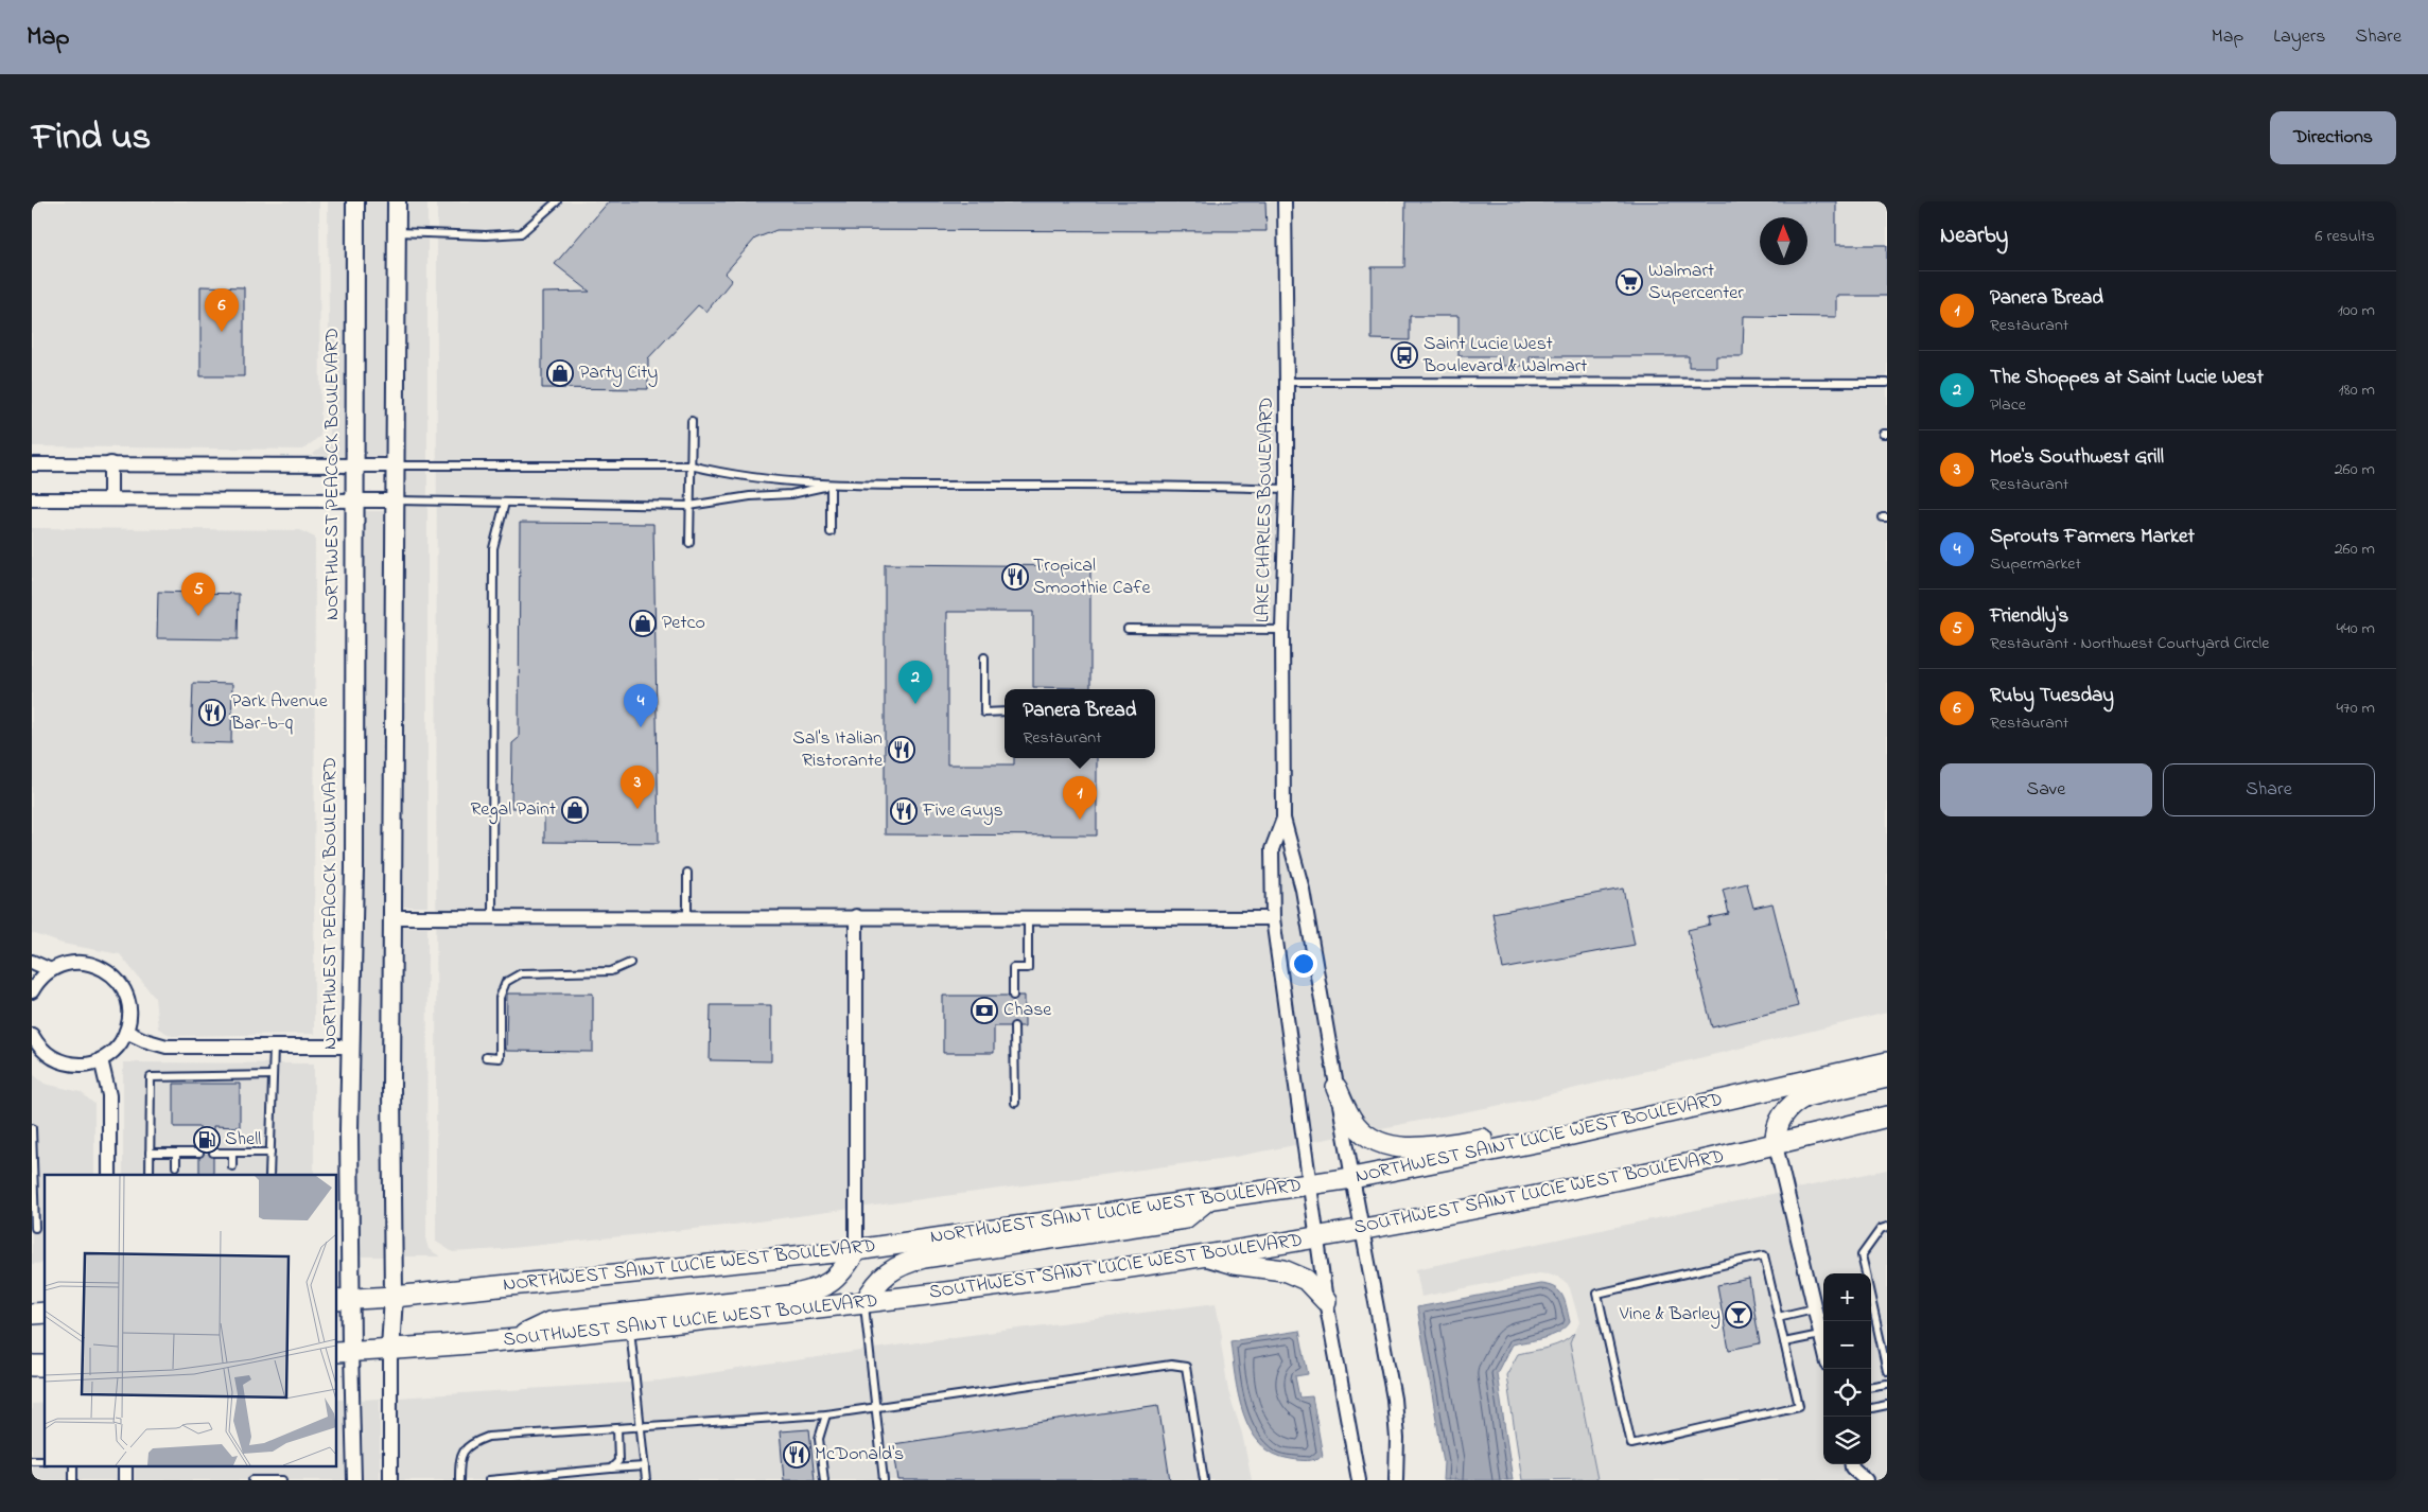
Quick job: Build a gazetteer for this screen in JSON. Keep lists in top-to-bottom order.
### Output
{
  "streets": {
    "main road": ["NORTHWEST SAINT LUCIE WEST BOULEVARD", "SOUTHWEST SAINT LUCIE WEST BOULEVARD"],
    "street": ["NORTHWEST PEACOCK BOULEVARD", "LAKE CHARLES BOULEVARD"]
  },
  "crossings": [
    ["NORTHWEST PEACOCK BOULEVARD", "NORTHWEST SAINT LUCIE WEST BOULEVARD"],
    ["NORTHWEST PEACOCK BOULEVARD", "SOUTHWEST SAINT LUCIE WEST BOULEVARD"]
  ],
  "places": {
    "supermarket": ["Walmart Supercenter"],
    "bus stop": ["Saint Lucie West Boulevard & Walmart"],
    "shop": ["Party City", "Petco", "Regal Paint"],
    "restaurant": [
      "Tropical Smoothie Cafe",
      "Park Avenue Bar-b-q",
      "Sal's Italian Ristorante",
      "Five Guys",
      "McDonald's"
    ],
    "bank": ["Chase"],
    "fuel station": ["Shell"],
    "bar": ["Vine & Barley"]
  },
  "north": "top",
  "page": {
    "header": "Map",
    "nav": ["Map", "Layers", "Share"],
    "title": "Find us",
    "buttons": [
      "Directions",
      ["Save", "Share"]
    ],
    "heading": ["Nearby", "6 results"],
    "list": [
      {
        "mark": "1",
        "name": "Panera Bread",
        "note": "Restaurant",
        "value": "100 m"
      },
      {
        "mark": "2",
        "name": "The Shoppes at Saint Lucie West",
        "note": "Place",
        "value": "180 m"
      },
      {
        "mark": "3",
        "name": "Moe's Southwest Grill",
        "note": "Restaurant",
        "value": "260 m"
      },
      {
        "mark": "4",
        "name": "Sprouts Farmers Market",
        "note": "Supermarket",
        "value": "260 m"
      },
      {
        "mark": "5",
        "name": "Friendly's",
        "note": "Restaurant · Northwest Courtyard Circle",
        "value": "440 m"
      },
      {
        "mark": "6",
        "name": "Ruby Tuesday",
        "note": "Restaurant",
        "value": "470 m"
      }
    ],
    "pins": [
      "6",
      "5",
      "2",
      "4",
      "3",
      "1"
    ],
    "popup": ["Panera Bread", "Restaurant"],
    "map_buttons": ["+", "−"]
  }
}
